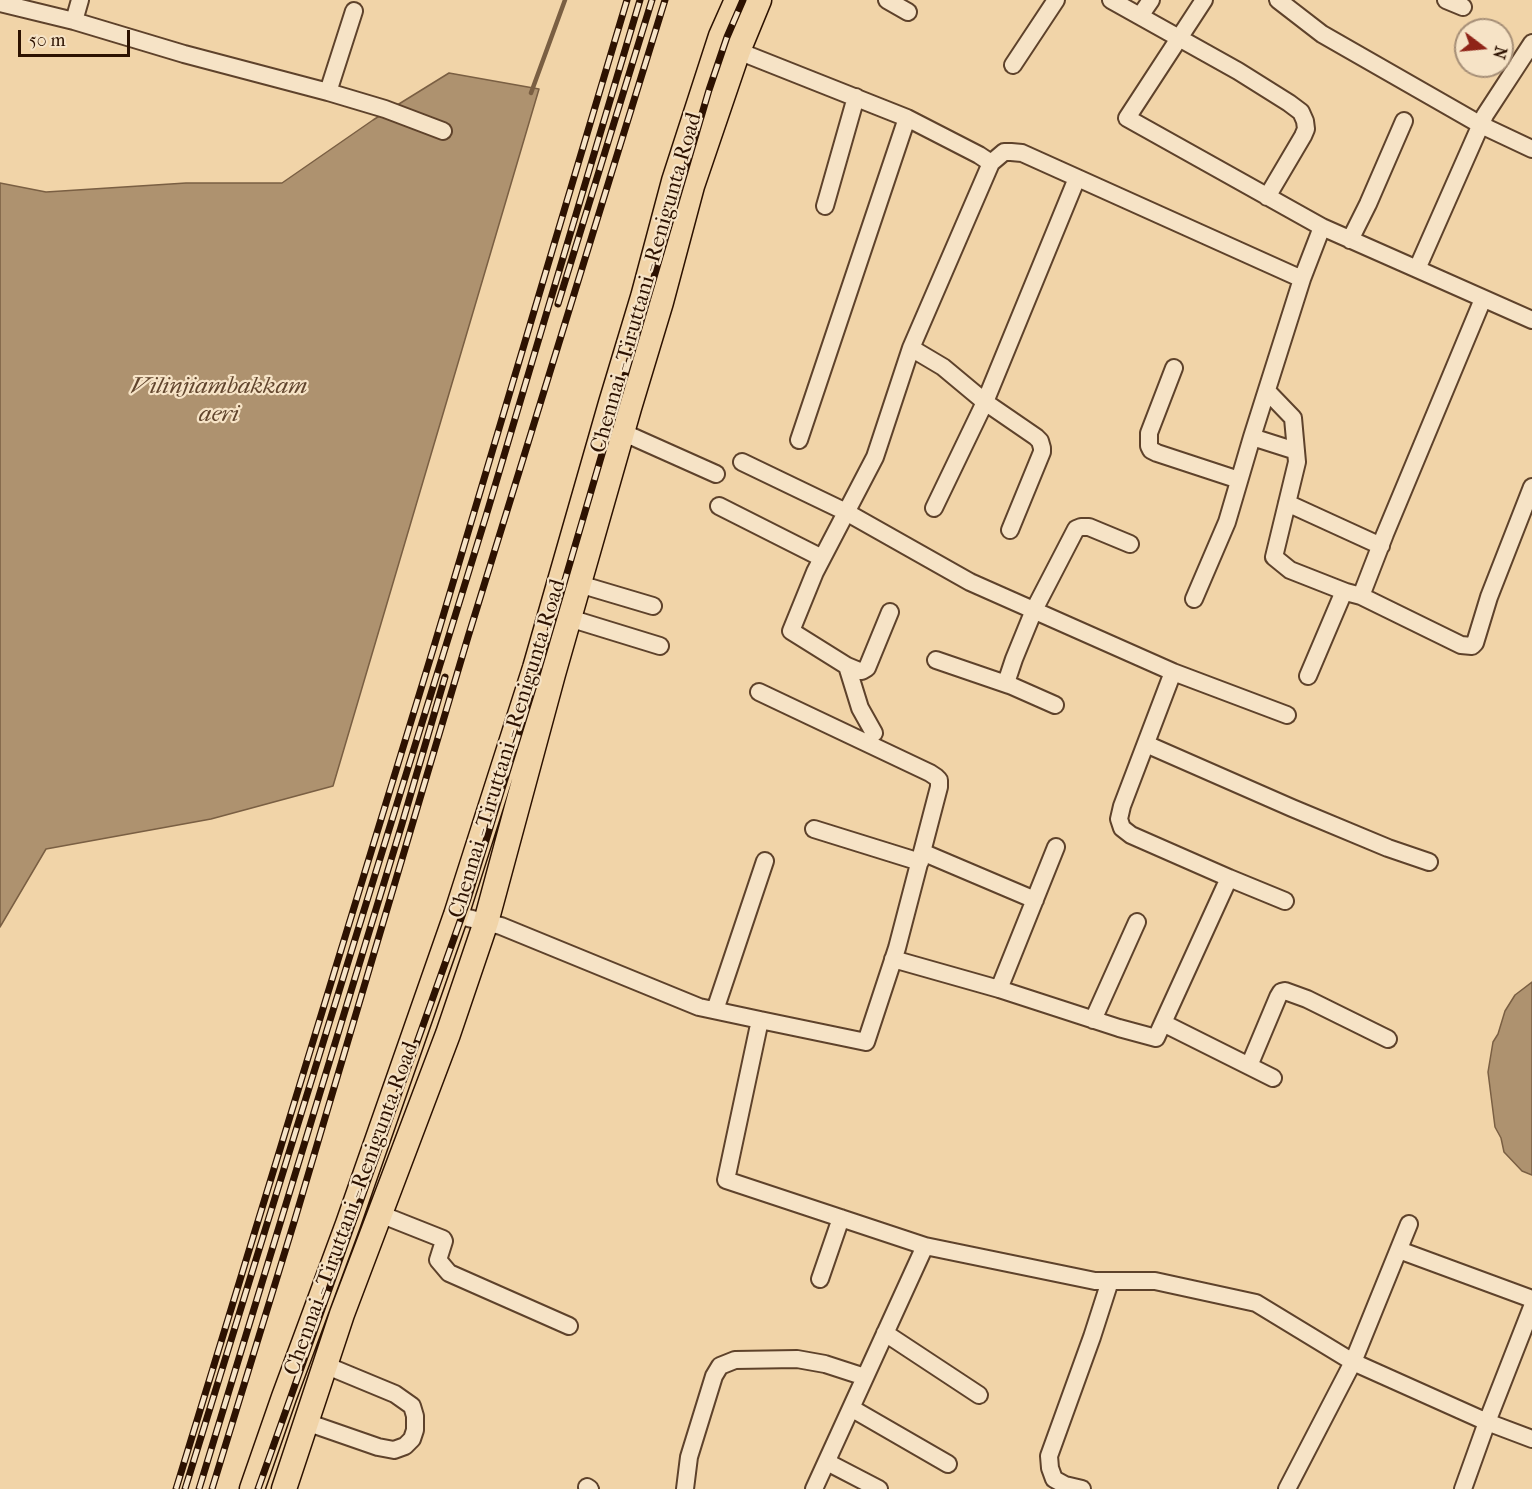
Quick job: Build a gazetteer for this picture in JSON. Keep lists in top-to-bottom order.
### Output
{
  "streets": {
    "highway": ["Chennai - Tiruttani - Renigunta Road"]
  },
  "water": ["Vilinjiambakkam aeri"],
  "scale_bar": "50 m",
  "north": "right"
}
